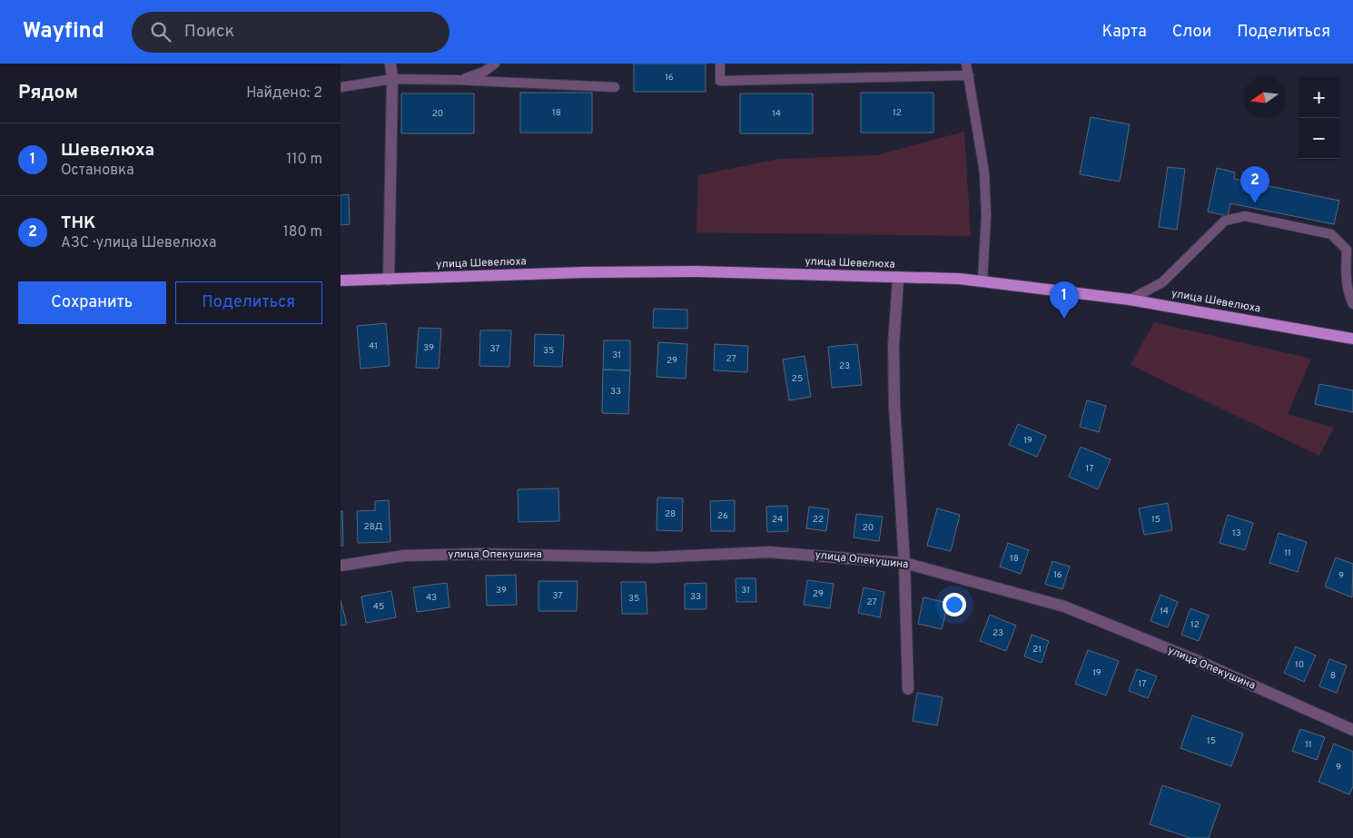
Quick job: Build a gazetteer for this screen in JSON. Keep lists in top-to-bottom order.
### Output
{
  "streets": {
    "main road": ["улица Шевелюха"],
    "street": ["улица Опекушина"]
  },
  "house_numbers": [
    "16",
    "18",
    "12",
    "20",
    "14",
    "41",
    "39",
    "37",
    "35",
    "31",
    "27",
    "29",
    "23",
    "25",
    "33",
    "19",
    "17",
    "28",
    "26",
    "24",
    "22",
    "15",
    "28Д",
    "20",
    "13",
    "11",
    "18",
    "16",
    "9",
    "39",
    "31",
    "29",
    "37",
    "33",
    "43",
    "35",
    "27",
    "45",
    "14",
    "12",
    "23",
    "21",
    "10",
    "19",
    "8",
    "17",
    "15",
    "11",
    "9"
  ],
  "north": "left",
  "page": {
    "header": "Wayfind",
    "search": "Поиск",
    "nav": ["Карта", "Слои", "Поделиться"],
    "heading": ["Рядом", "Найдено: 2"],
    "map_buttons": ["+", "−"],
    "list": [
      {
        "mark": "1",
        "name": "Шевелюха",
        "note": "Остановка",
        "value": "110 m"
      },
      {
        "mark": "2",
        "name": "ТНК",
        "note": "АЗС · улица Шевелюха",
        "value": "180 m"
      }
    ],
    "pins": ["2", "1"],
    "buttons": ["Сохранить", "Поделиться"]
  }
}
